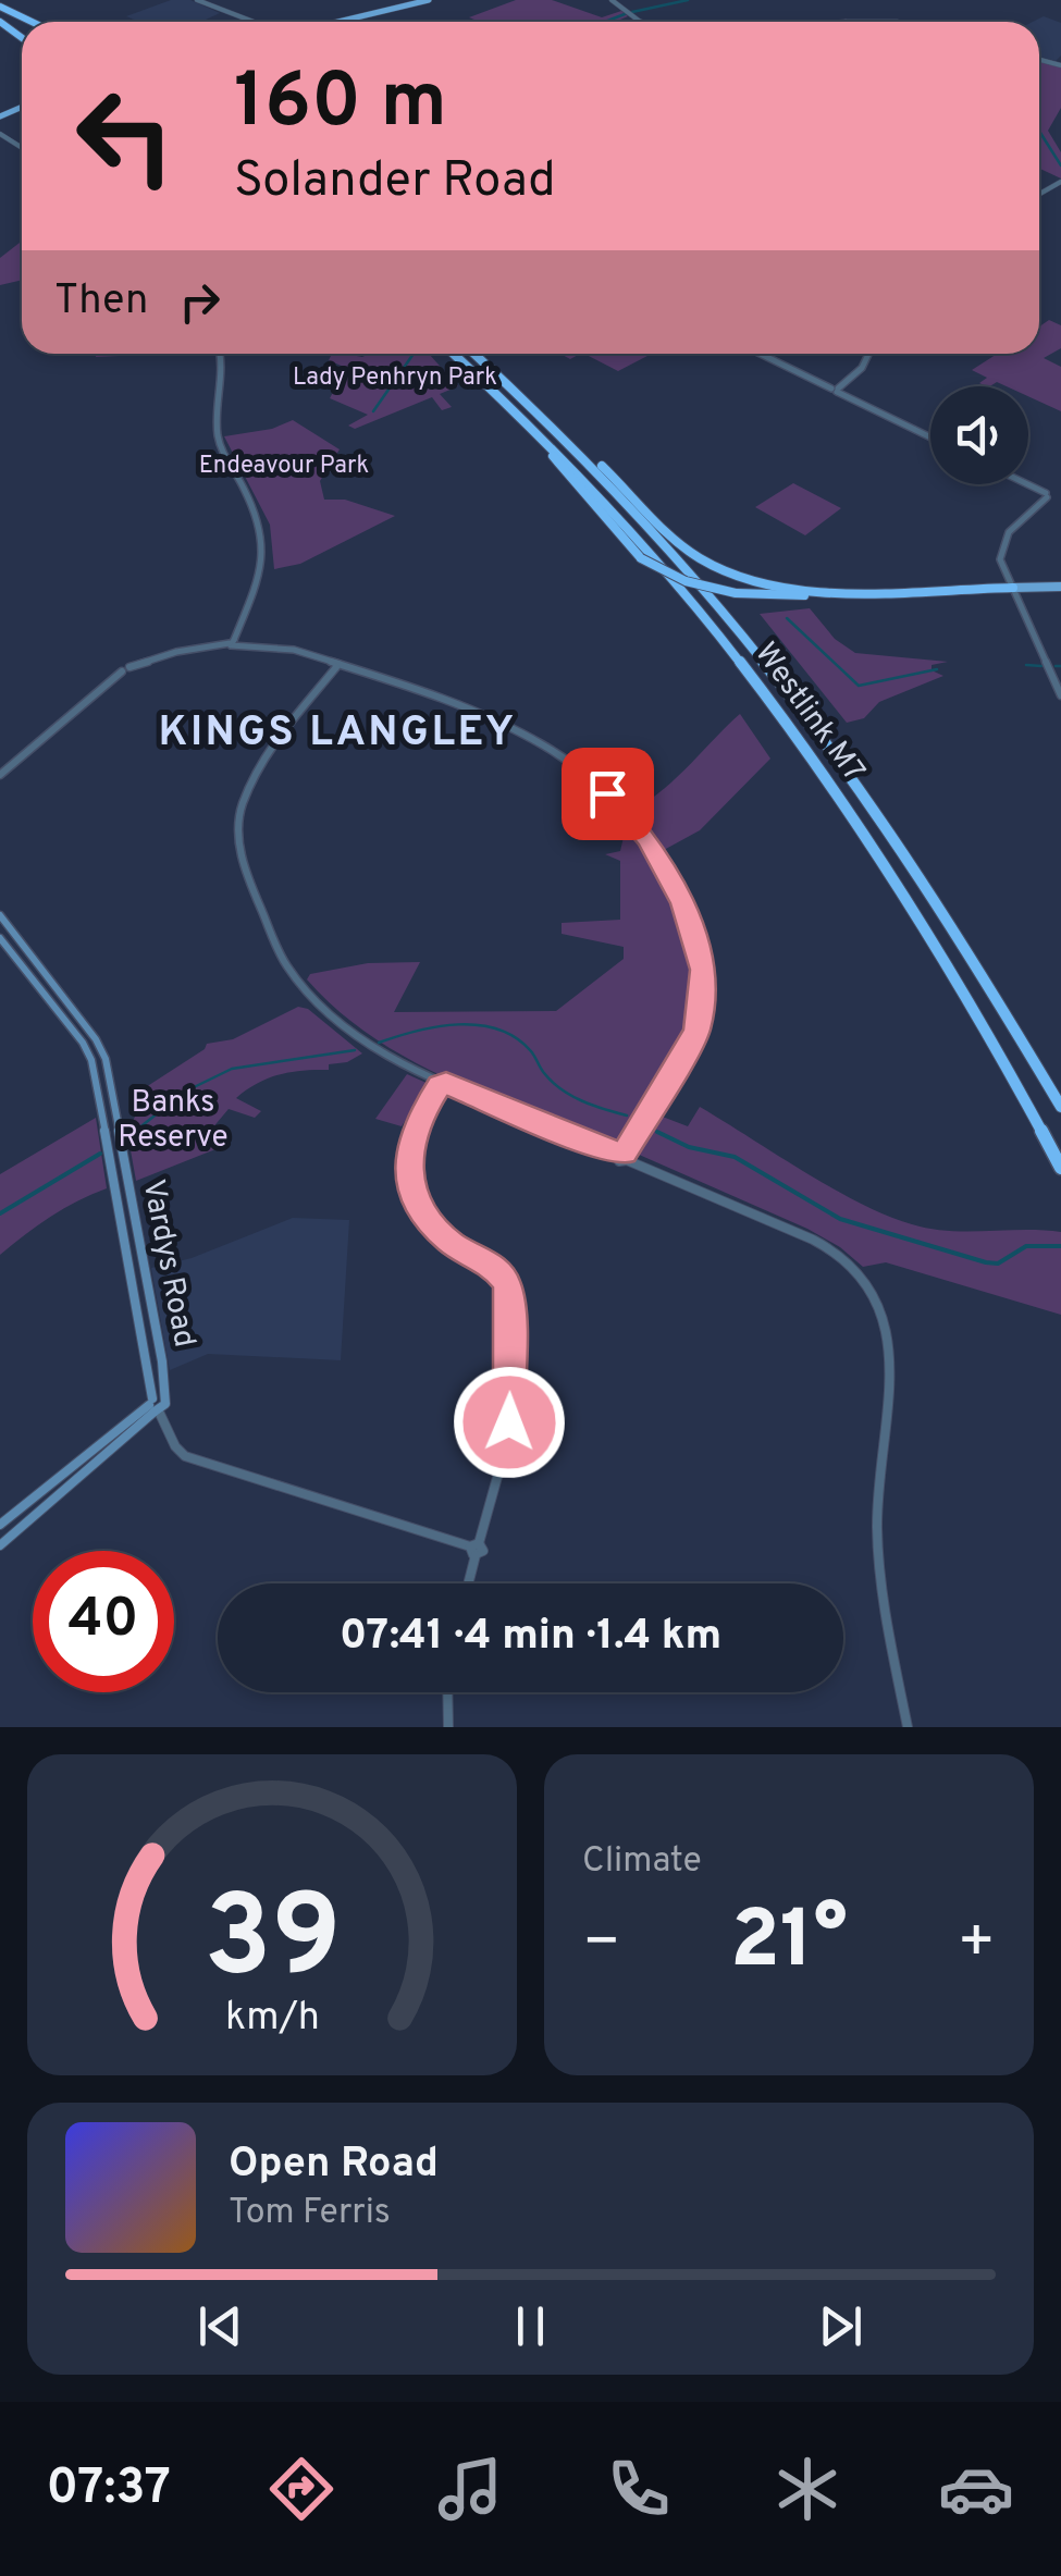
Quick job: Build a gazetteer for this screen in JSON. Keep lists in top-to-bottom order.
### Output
{
  "streets": {
    "highway": ["Westlink M7"],
    "main road": ["Vardys Road"]
  },
  "districts": ["KINGS LANGLEY"],
  "parks": ["Lady Penhryn Park", "Endeavour Park", "Banks Reserve"],
  "page": {
    "turn": ["160 m", "Solander Road"],
    "then": "Then",
    "limit": "40",
    "trip": "07:41 · 4 min · 1.4 km",
    "tile": "Climate",
    "heat": ["−", "21°", "+"],
    "song": ["Open Road", "Tom Ferris"],
    "tabs": "07:37",
    "gauge": ["39", "km/h"]
  }
}
